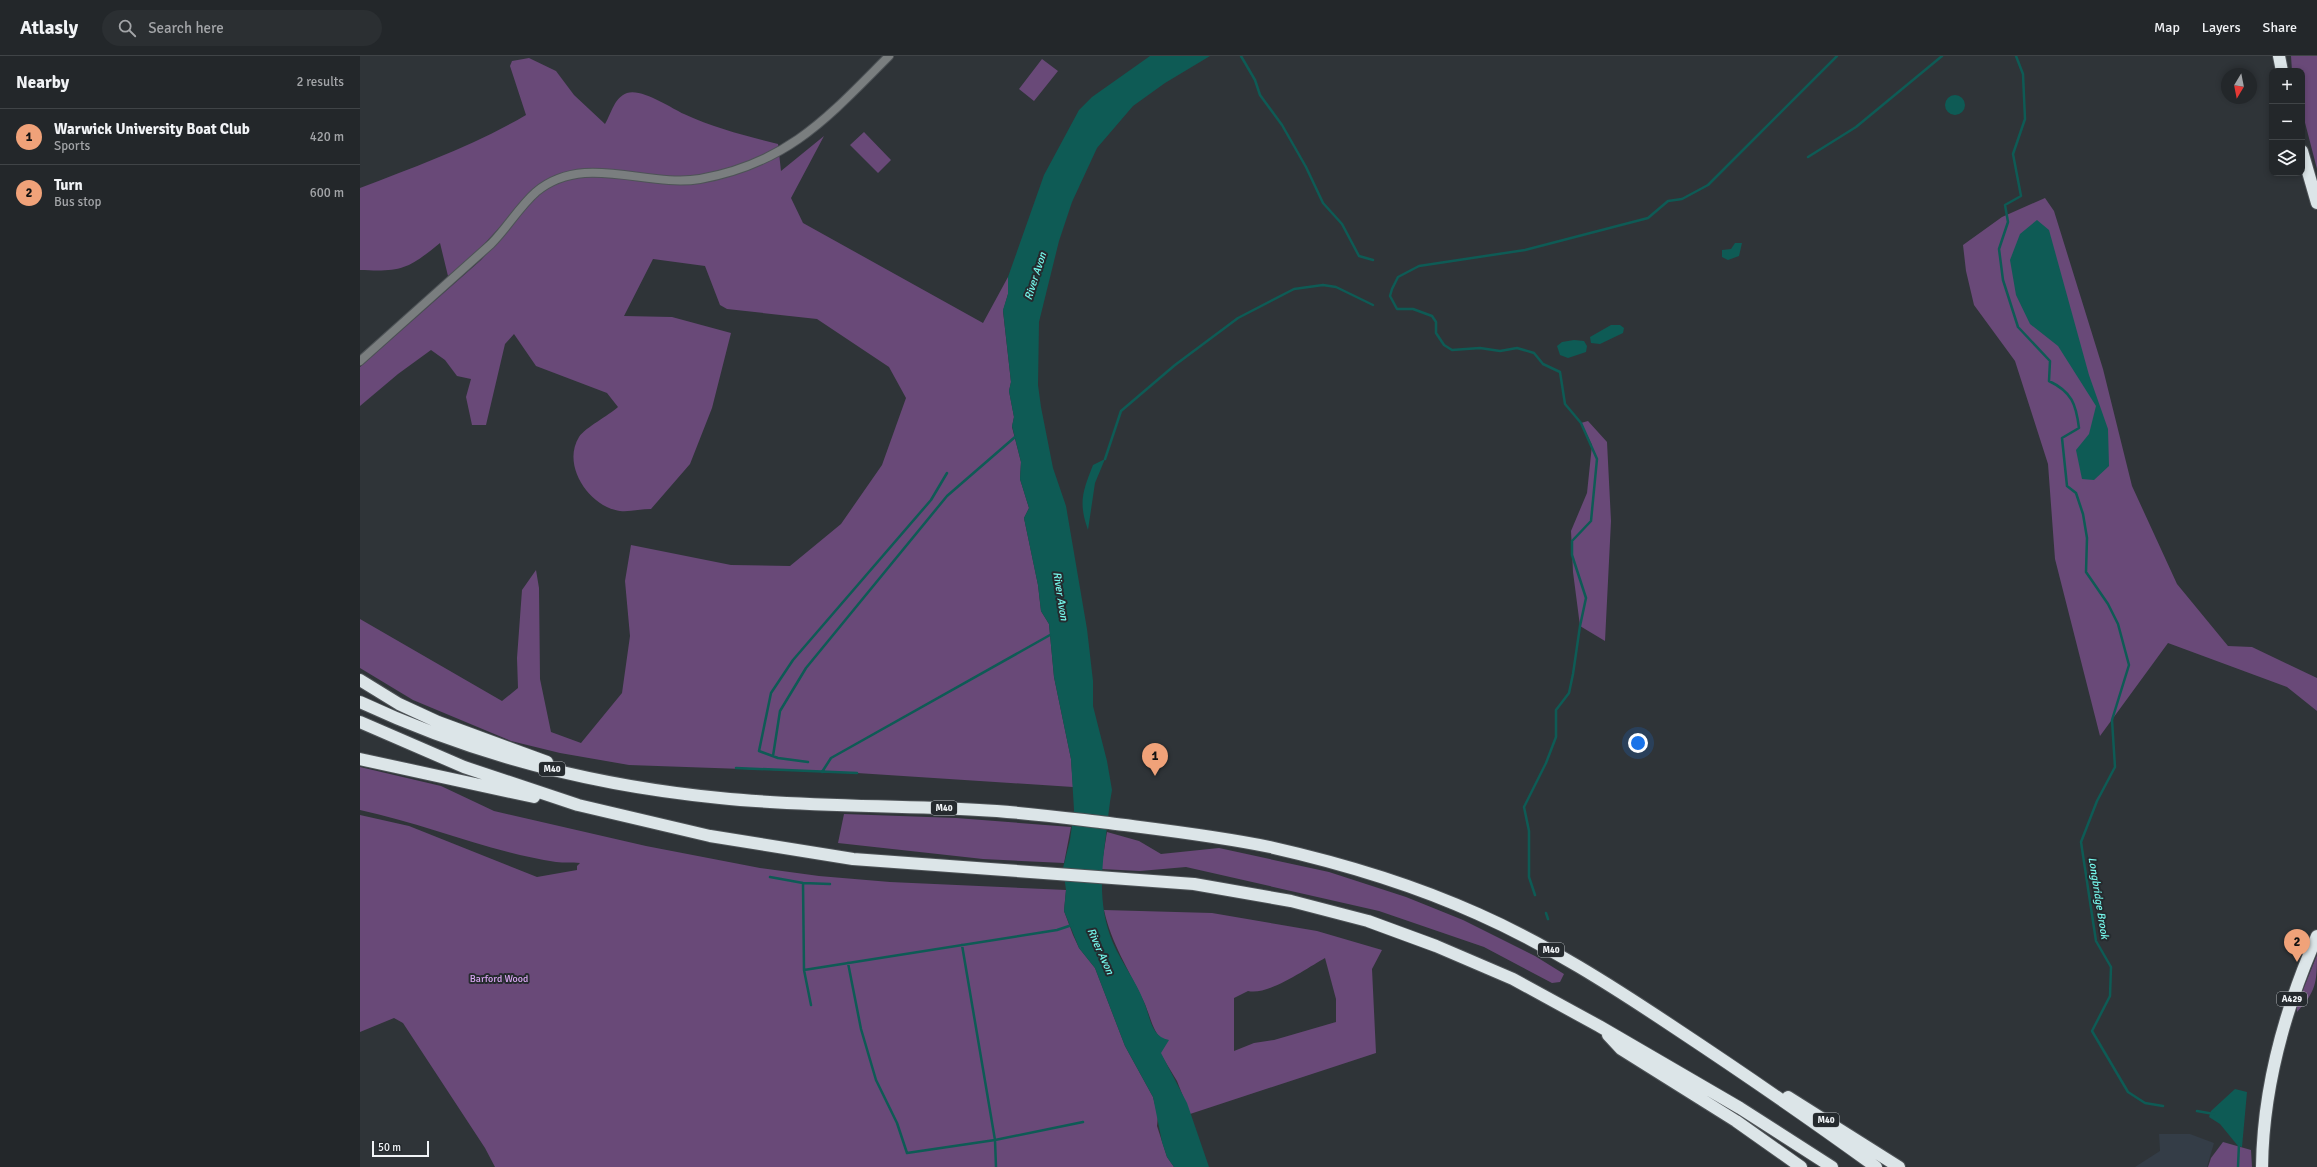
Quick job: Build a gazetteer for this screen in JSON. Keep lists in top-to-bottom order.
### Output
{
  "streets": {
    "highway": ["M40", "A429"]
  },
  "water": ["River Avon", "Longbridge Brook"],
  "parks": ["Barford Wood"],
  "scale_bar": "50 m",
  "north": "bottom",
  "page": {
    "header": "Atlasly",
    "search": "Search here",
    "nav": ["Map", "Layers", "Share"],
    "heading": ["Nearby", "2 results"],
    "map_buttons": ["+", "−"],
    "list": [
      {
        "mark": "1",
        "name": "Warwick University Boat Club",
        "note": "Sports",
        "value": "420 m"
      },
      {
        "mark": "2",
        "name": "Turn",
        "note": "Bus stop",
        "value": "600 m"
      }
    ],
    "pins": ["1", "2"],
    "scale": "50 m"
  }
}
